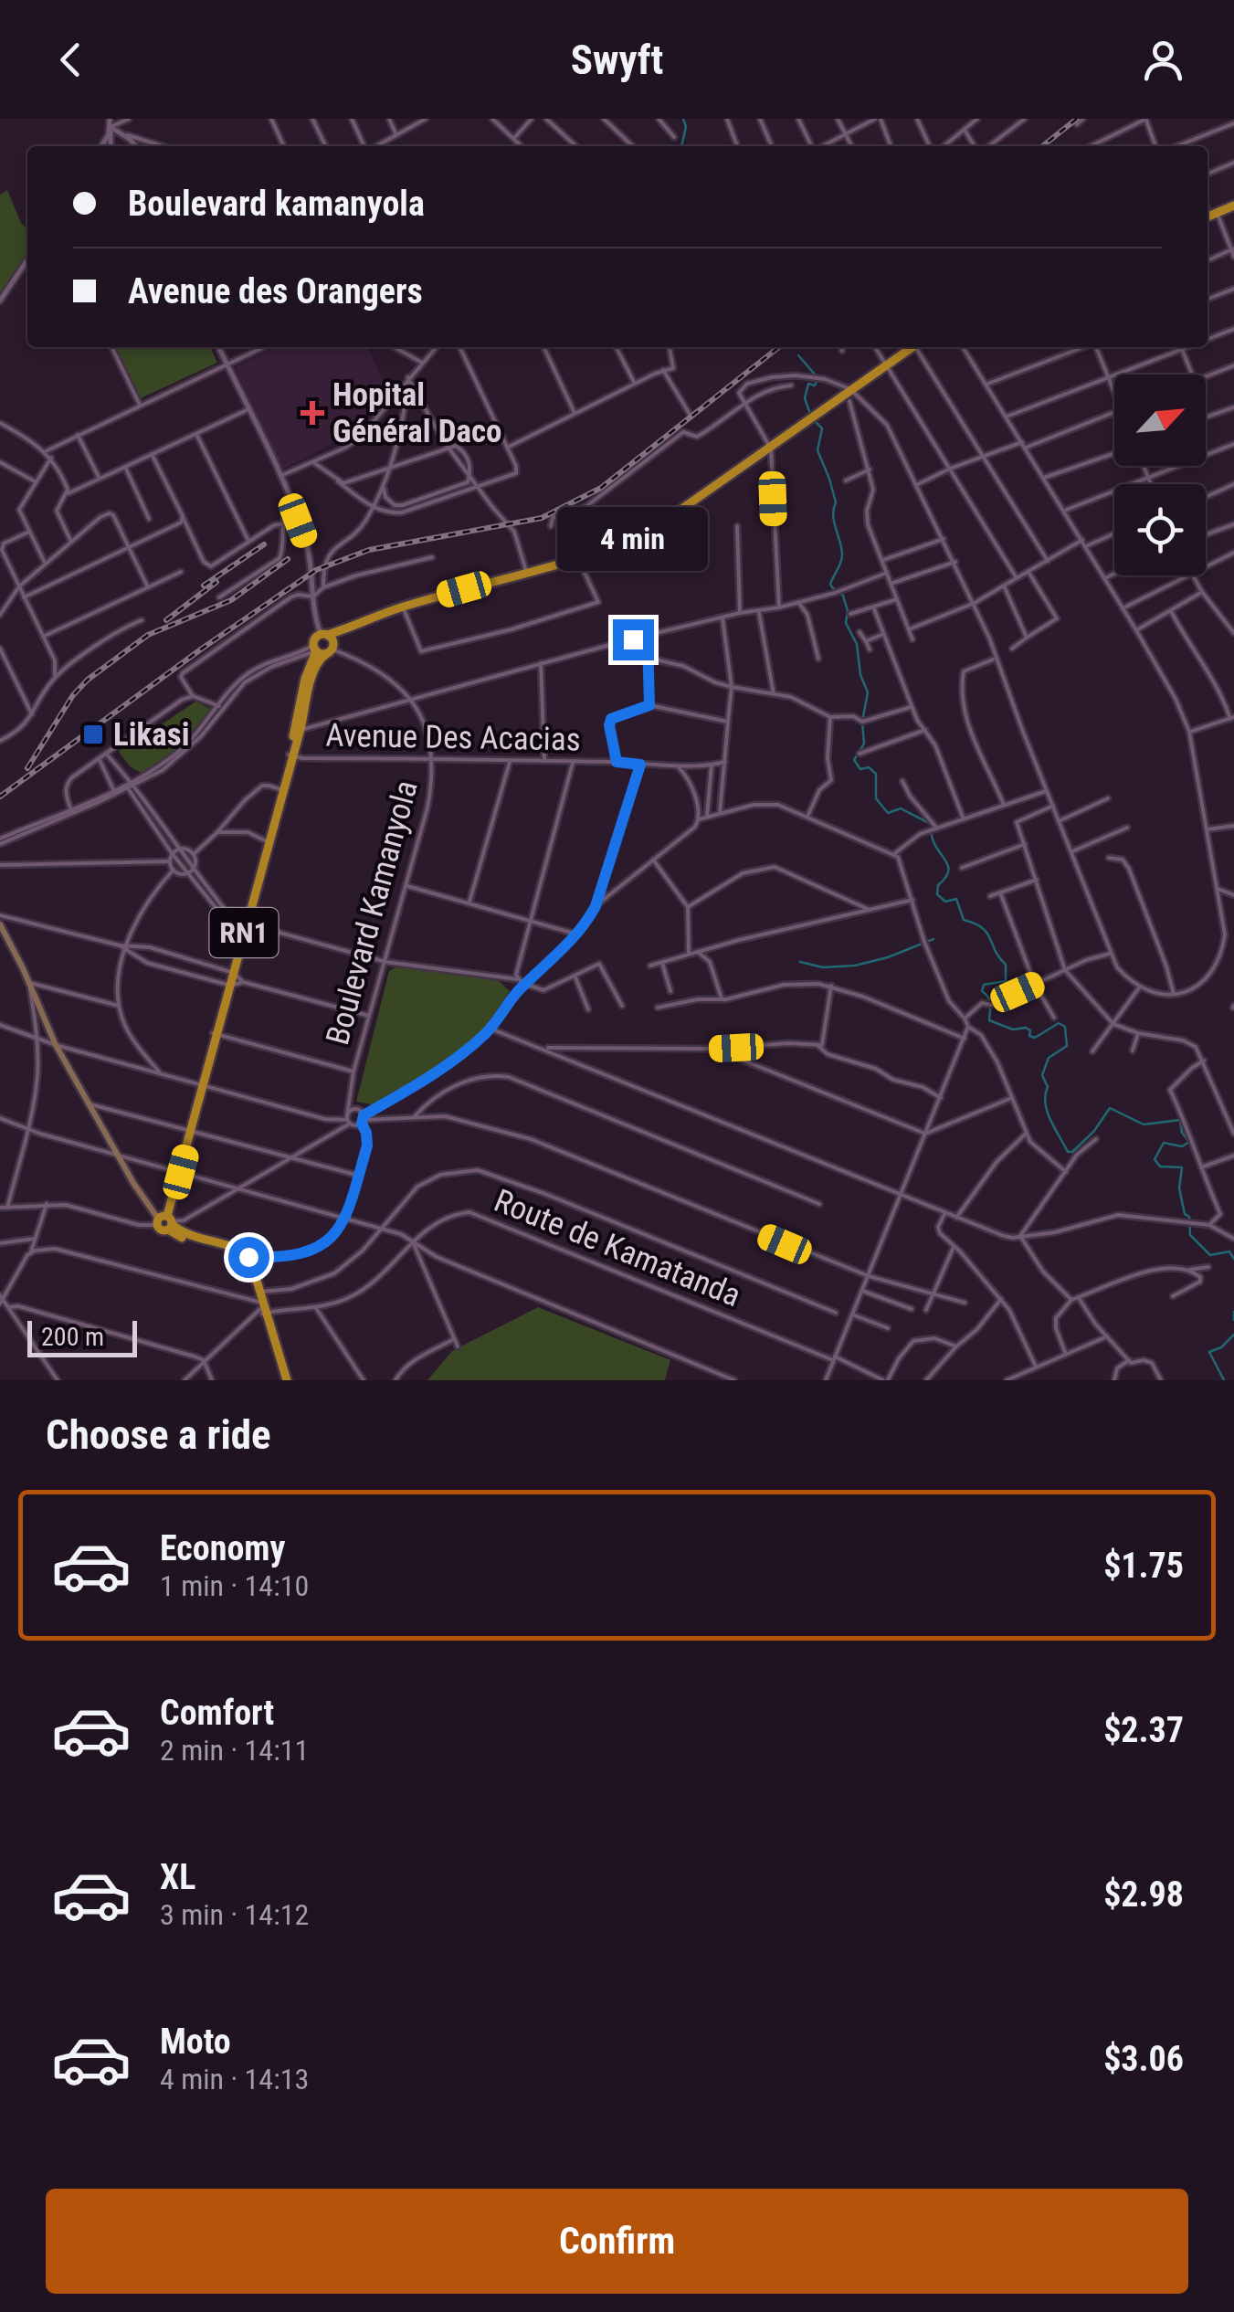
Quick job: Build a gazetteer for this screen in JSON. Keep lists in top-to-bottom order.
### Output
{
  "streets": {
    "highway": ["RN1"],
    "street": ["Avenue Des Acacias", "Boulevard Kamanyola", "Route de Kamatanda"]
  },
  "crossings": [
    ["Avenue Des Acacias", "Boulevard Kamanyola"],
    ["Avenue Des Acacias", "RN1"],
    ["Boulevard Kamanyola", "RN1"]
  ],
  "places": {
    "health": ["Hopital Général Daco"],
    "transit": ["Likasi"]
  },
  "scale_bar": "200 m",
  "north": "top right",
  "page": {
    "header": "Swyft",
    "banner": ["Boulevard kamanyola", "Avenue des Orangers"],
    "bubble": "4 min",
    "scale": "200 m",
    "heading": "Choose a ride",
    "list": [
      {
        "name": "Economy",
        "note": "1 min · 14:10",
        "value": "$1.75"
      },
      {
        "name": "Comfort",
        "note": "2 min · 14:11",
        "value": "$2.37"
      },
      {
        "name": "XL",
        "note": "3 min · 14:12",
        "value": "$2.98"
      },
      {
        "name": "Moto",
        "note": "4 min · 14:13",
        "value": "$3.06"
      }
    ],
    "buttons": "Confirm"
  }
}
